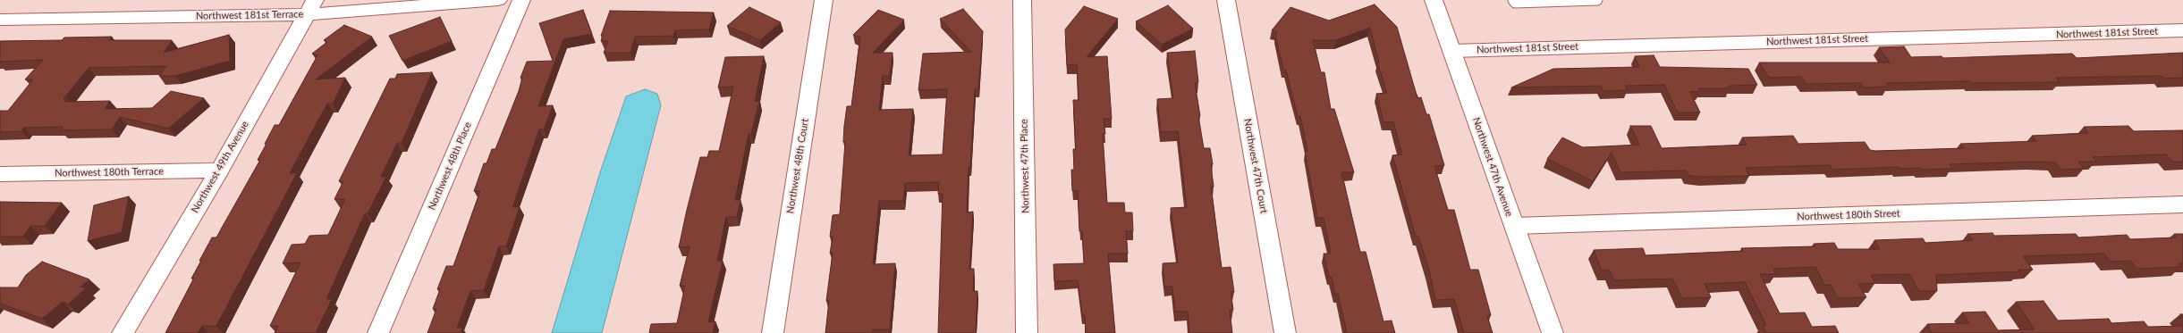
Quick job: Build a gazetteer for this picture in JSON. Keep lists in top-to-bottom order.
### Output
{
  "streets": {
    "street": [
      "Northwest 181st Terrace",
      "Northwest 181st Street",
      "Northwest 48th Place",
      "Northwest 48th Court",
      "Northwest 47th Place",
      "Northwest 47th Court",
      "Northwest 49th Avenue",
      "Northwest 47th Avenue",
      "Northwest 180th Terrace",
      "Northwest 180th Street"
    ]
  },
  "crossings": [
    ["Northwest 181st Terrace", "Northwest 49th Avenue"],
    ["Northwest 181st Street", "Northwest 47th Avenue"],
    ["Northwest 49th Avenue", "Northwest 180th Terrace"],
    ["Northwest 47th Avenue", "Northwest 180th Street"]
  ]
}
